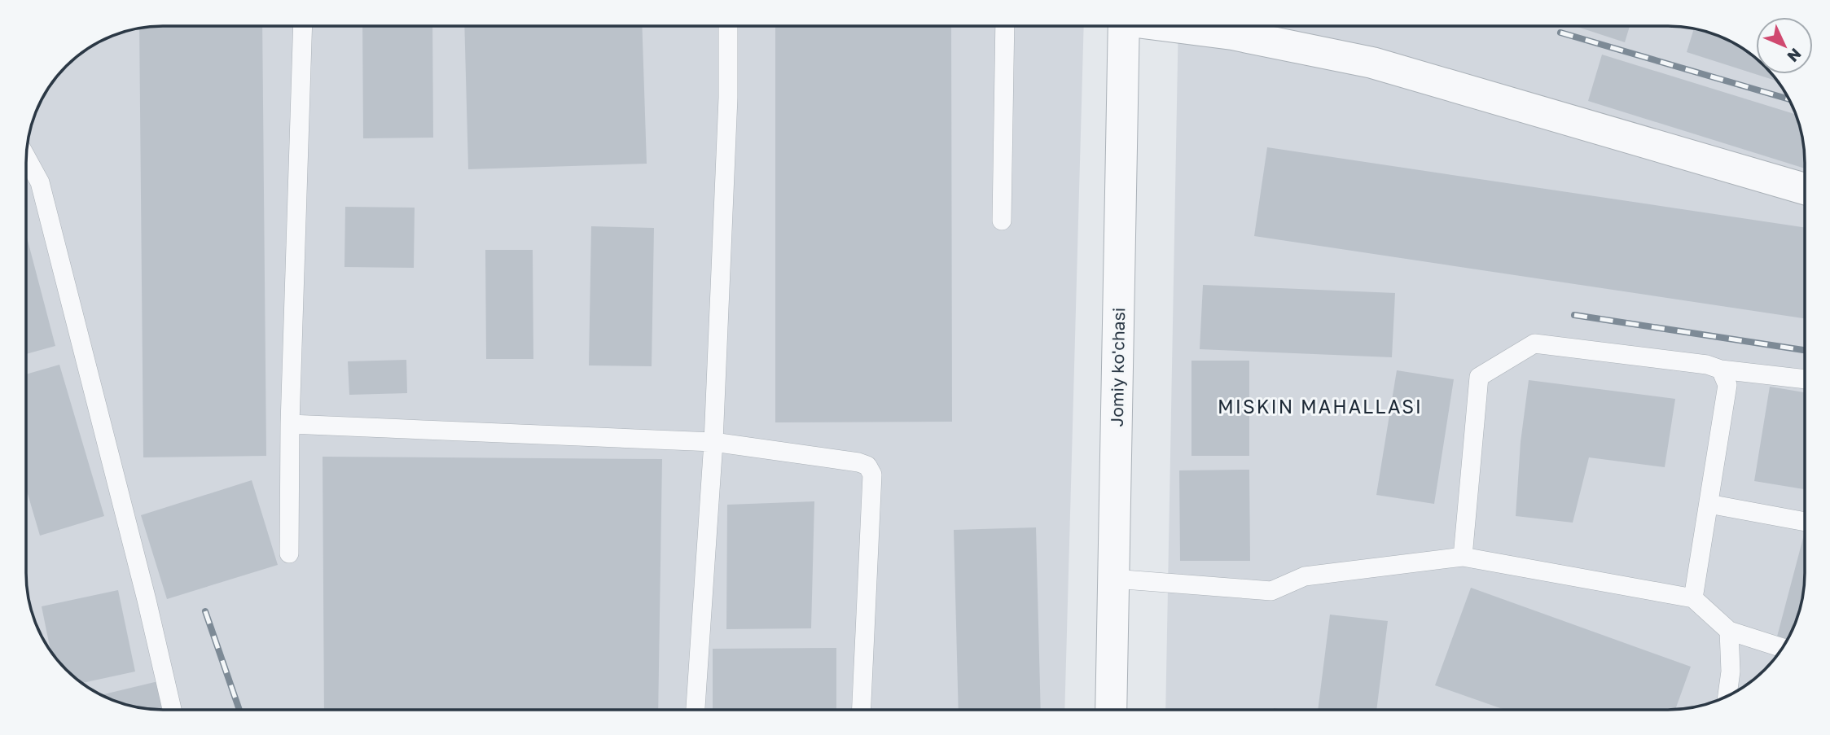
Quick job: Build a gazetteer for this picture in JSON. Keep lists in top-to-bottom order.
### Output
{
  "streets": {
    "street": ["Jomiy ko'chasi"]
  },
  "districts": ["MISKIN MAHALLASI"],
  "north": "bottom right"
}
